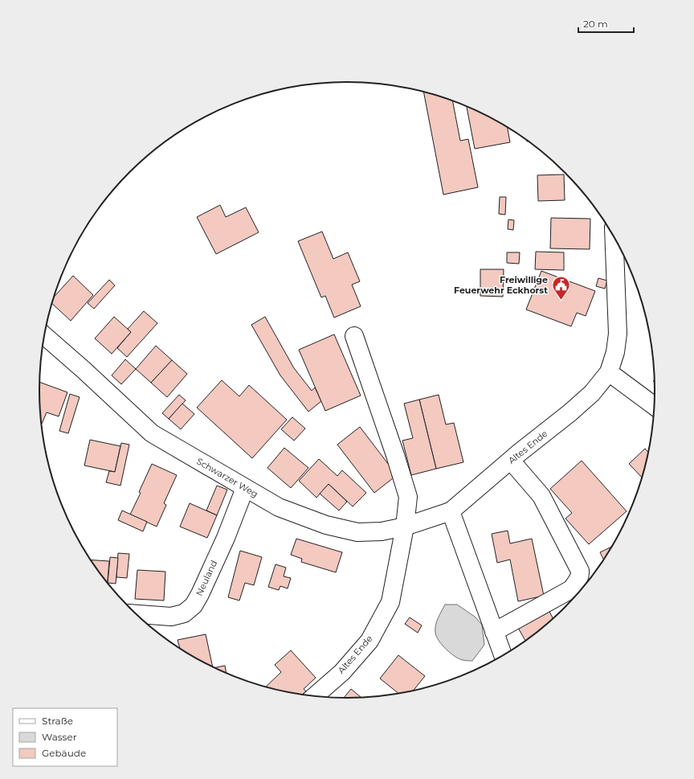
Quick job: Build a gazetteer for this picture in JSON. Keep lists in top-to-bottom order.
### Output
{
  "streets": {
    "street": ["Altes Ende", "Schwarzer Weg", "Neuland"]
  },
  "crossings": [
    ["Altes Ende", "Schwarzer Weg"],
    ["Schwarzer Weg", "Neuland"]
  ],
  "places": {
    "public building": ["Freiwillige Feuerwehr Eckhorst"]
  },
  "legend": ["Straße", "Wasser", "Gebäude"],
  "scale_bar": "20 m"
}
